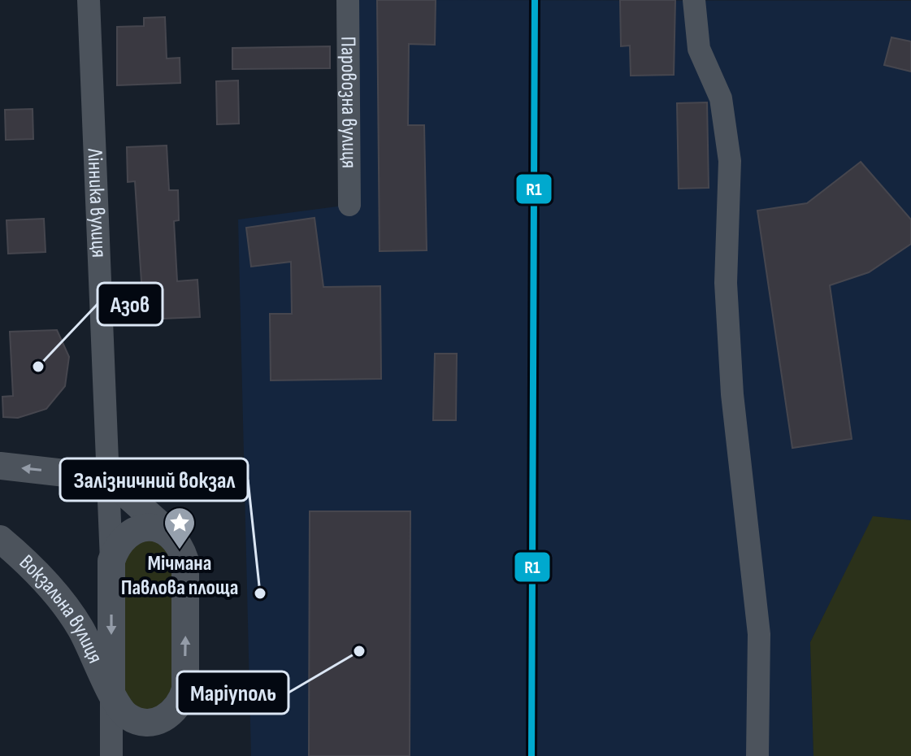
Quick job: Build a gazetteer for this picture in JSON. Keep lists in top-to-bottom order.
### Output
{
  "streets": {
    "street": ["Паровозна вулиця", "Лінника вулиця", "Вокзальна вулиця"]
  },
  "crossings": [
    ["Лінника вулиця", "Вокзальна вулиця"]
  ],
  "places": {
    "other": ["Азов", "Залізничний вокзал", "Маріуполь"],
    "place": ["Мічмана Павлова площа"]
  },
  "lines": ["transit line R1"]
}
